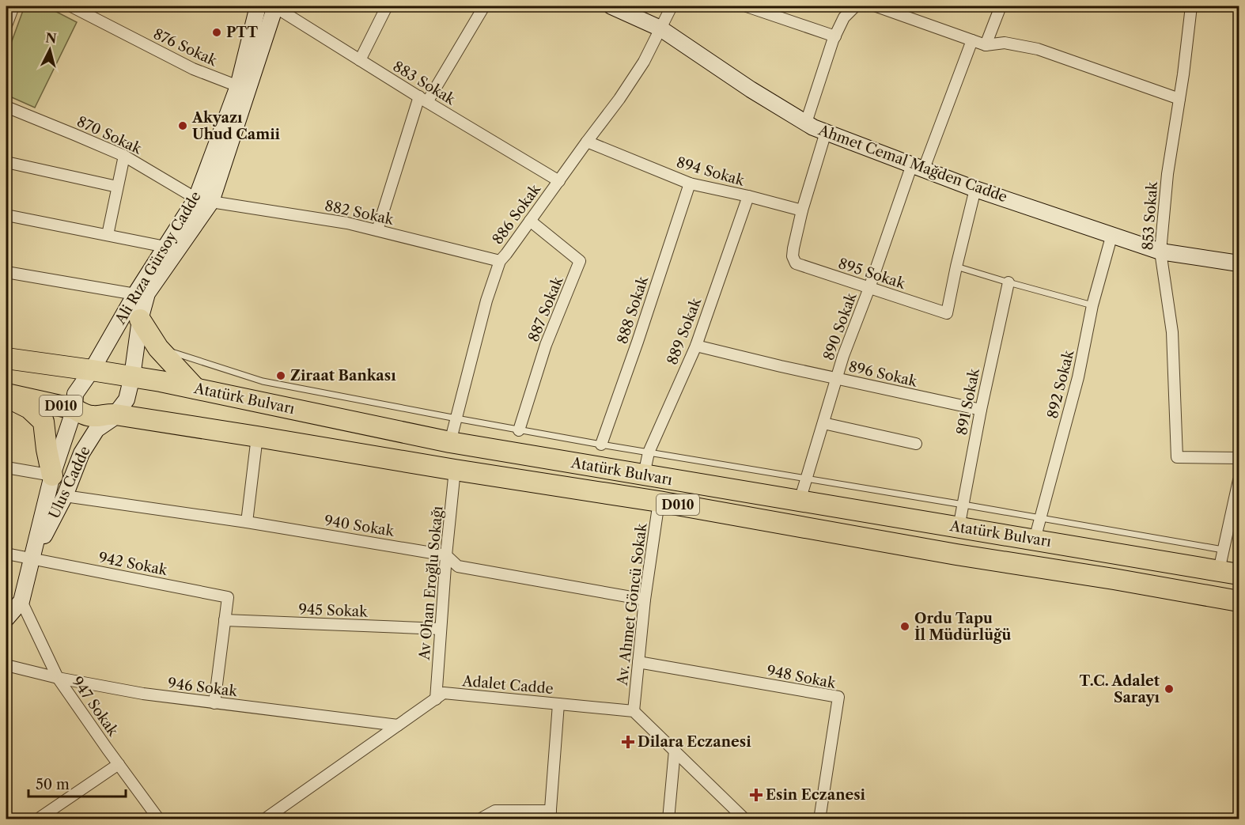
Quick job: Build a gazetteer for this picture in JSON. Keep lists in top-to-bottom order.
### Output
{
  "streets": {
    "highway": ["Atatürk Bulvarı", "D010"],
    "main road": ["Ahmet Cemal Mağden Cadde", "Ali Rıza Gürsoy Cadde", "Ulus Cadde"],
    "street": [
      "876 Sokak",
      "883 Sokak",
      "870 Sokak",
      "894 Sokak",
      "882 Sokak",
      "886 Sokak",
      "853 Sokak",
      "895 Sokak",
      "887 Sokak",
      "888 Sokak",
      "890 Sokak",
      "889 Sokak",
      "896 Sokak",
      "892 Sokak",
      "891 Sokak",
      "940 Sokak",
      "942 Sokak",
      "Av Ohan Eroğlu Sokağı",
      "Av. Ahmet Göncü Sokak",
      "945 Sokak",
      "948 Sokak",
      "Adalet Cadde",
      "946 Sokak",
      "947 Sokak"
    ]
  },
  "crossings": [
    ["876 Sokak", "Ali Rıza Gürsoy Cadde"],
    ["883 Sokak", "886 Sokak"],
    ["883 Sokak", "Ali Rıza Gürsoy Cadde"],
    ["870 Sokak", "882 Sokak"],
    ["870 Sokak", "Ali Rıza Gürsoy Cadde"],
    ["Ahmet Cemal Mağden Cadde", "886 Sokak"],
    ["Ahmet Cemal Mağden Cadde", "853 Sokak"],
    ["Ahmet Cemal Mağden Cadde", "895 Sokak"],
    ["Ahmet Cemal Mağden Cadde", "890 Sokak"],
    ["Ahmet Cemal Mağden Cadde", "892 Sokak"],
    ["894 Sokak", "886 Sokak"],
    ["894 Sokak", "895 Sokak"],
    ["894 Sokak", "888 Sokak"],
    ["894 Sokak", "889 Sokak"],
    ["882 Sokak", "886 Sokak"],
    ["882 Sokak", "Ali Rıza Gürsoy Cadde"],
    ["886 Sokak", "887 Sokak"],
    ["886 Sokak", "Atatürk Bulvarı"],
    ["Ali Rıza Gürsoy Cadde", "Atatürk Bulvarı"],
    ["Ali Rıza Gürsoy Cadde", "Ulus Cadde"],
    ["895 Sokak", "890 Sokak"],
    ["890 Sokak", "896 Sokak"],
    ["890 Sokak", "Atatürk Bulvarı"],
    ["889 Sokak", "896 Sokak"],
    ["889 Sokak", "Atatürk Bulvarı"],
    ["896 Sokak", "891 Sokak"],
    ["892 Sokak", "Atatürk Bulvarı"],
    ["Atatürk Bulvarı", "891 Sokak"],
    ["Atatürk Bulvarı", "Ulus Cadde"],
    ["Atatürk Bulvarı", "Av Ohan Eroğlu Sokağı"],
    ["Atatürk Bulvarı", "Av. Ahmet Göncü Sokak"],
    ["Ulus Cadde", "940 Sokak"],
    ["Ulus Cadde", "942 Sokak"],
    ["Ulus Cadde", "947 Sokak"],
    ["940 Sokak", "Av Ohan Eroğlu Sokağı"],
    ["940 Sokak", "Av. Ahmet Göncü Sokak"],
    ["942 Sokak", "945 Sokak"],
    ["Av Ohan Eroğlu Sokağı", "945 Sokak"],
    ["Av Ohan Eroğlu Sokağı", "Adalet Cadde"],
    ["Av. Ahmet Göncü Sokak", "948 Sokak"],
    ["Av. Ahmet Göncü Sokak", "Adalet Cadde"],
    ["Adalet Cadde", "946 Sokak"],
    ["946 Sokak", "947 Sokak"]
  ],
  "places": {
    "other": [
      "PTT",
      "Akyazı Uhud Camii",
      "Ziraat Bankası",
      "Ordu Tapu İl Müdürlüğü",
      "T.C. Adalet Sarayı"
    ],
    "health": ["Dilara Eczanesi", "Esin Eczanesi"]
  },
  "scale_bar": "50 m",
  "north": "top"
}
